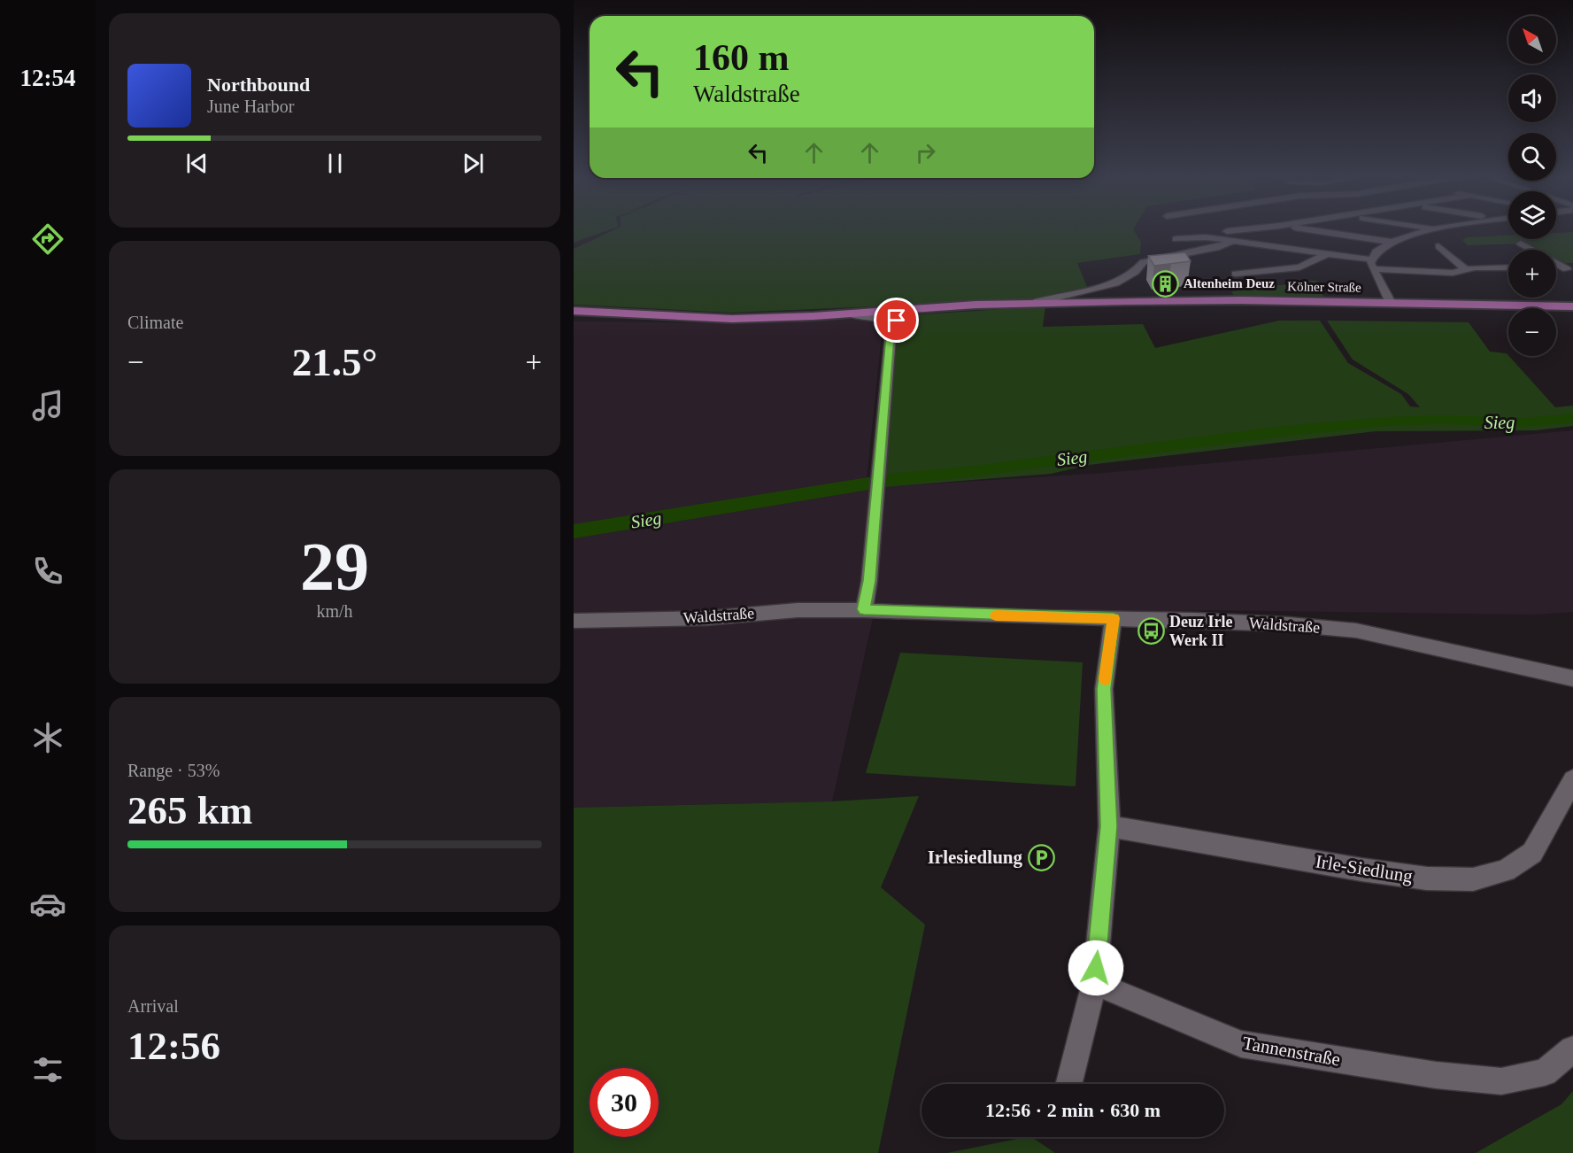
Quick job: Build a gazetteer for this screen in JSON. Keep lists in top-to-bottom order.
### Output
{
  "streets": {
    "main road": ["Kölner Straße"],
    "street": ["Waldstraße", "Irle-Siedlung", "Tannenstraße"]
  },
  "water": ["Sieg"],
  "places": {
    "building": ["Altenheim Deuz"],
    "bus stop": ["Deuz Irle Werk II"],
    "parking": ["Irlesiedlung"]
  },
  "north": "top left",
  "page": {
    "tabs": "12:54",
    "map_buttons": ["+", "−"],
    "turn": ["160 m", "Waldstraße"],
    "song": ["Northbound", "June Harbor"],
    "tile": [
      "Climate",
      ["29", "km/h"],
      ["Range · 53%", "265 km"],
      ["Arrival", "12:56"]
    ],
    "heat": ["−", "21.5°", "+"],
    "limit": "30",
    "trip": "12:56 · 2 min · 630 m"
  }
}
